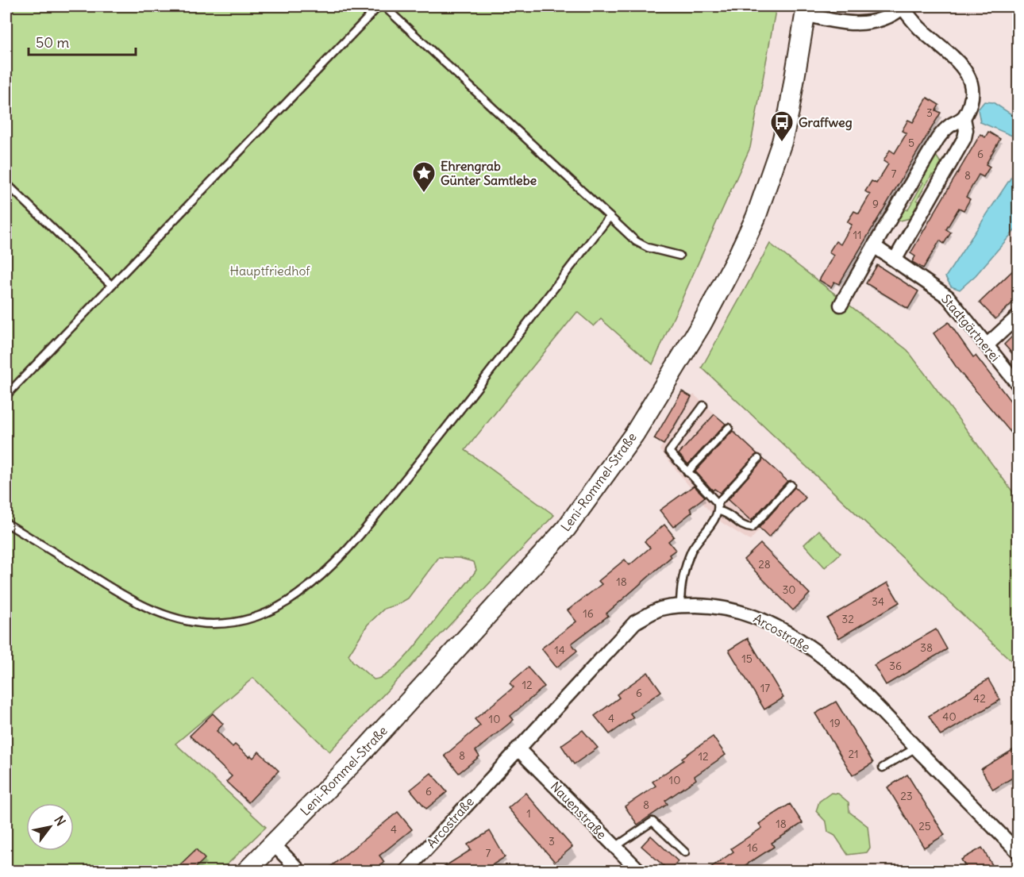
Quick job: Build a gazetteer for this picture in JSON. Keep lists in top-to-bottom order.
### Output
{
  "streets": {
    "main road": ["Leni-Rommel-Straße"],
    "street": ["Stadtgärtnerei", "Arcostraße", "Nauenstraße"]
  },
  "crossings": [
    ["Arcostraße", "Nauenstraße"]
  ],
  "parks": ["Hauptfriedhof"],
  "places": {
    "bus stop": ["Graffweg"],
    "place": ["Ehrengrab Günter Samtlebe"]
  },
  "house_numbers": [
    "3",
    "5",
    "6",
    "7",
    "8",
    "9",
    "11",
    "28",
    "18",
    "30",
    "34",
    "16",
    "32",
    "38",
    "14",
    "15",
    "36",
    "12",
    "17",
    "6",
    "42",
    "40",
    "4",
    "10",
    "19",
    "21",
    "8",
    "12",
    "10",
    "6",
    "23",
    "8",
    "1",
    "18",
    "25",
    "4",
    "3",
    "16",
    "7"
  ],
  "scale_bar": "50 m",
  "north": "top right"
}
